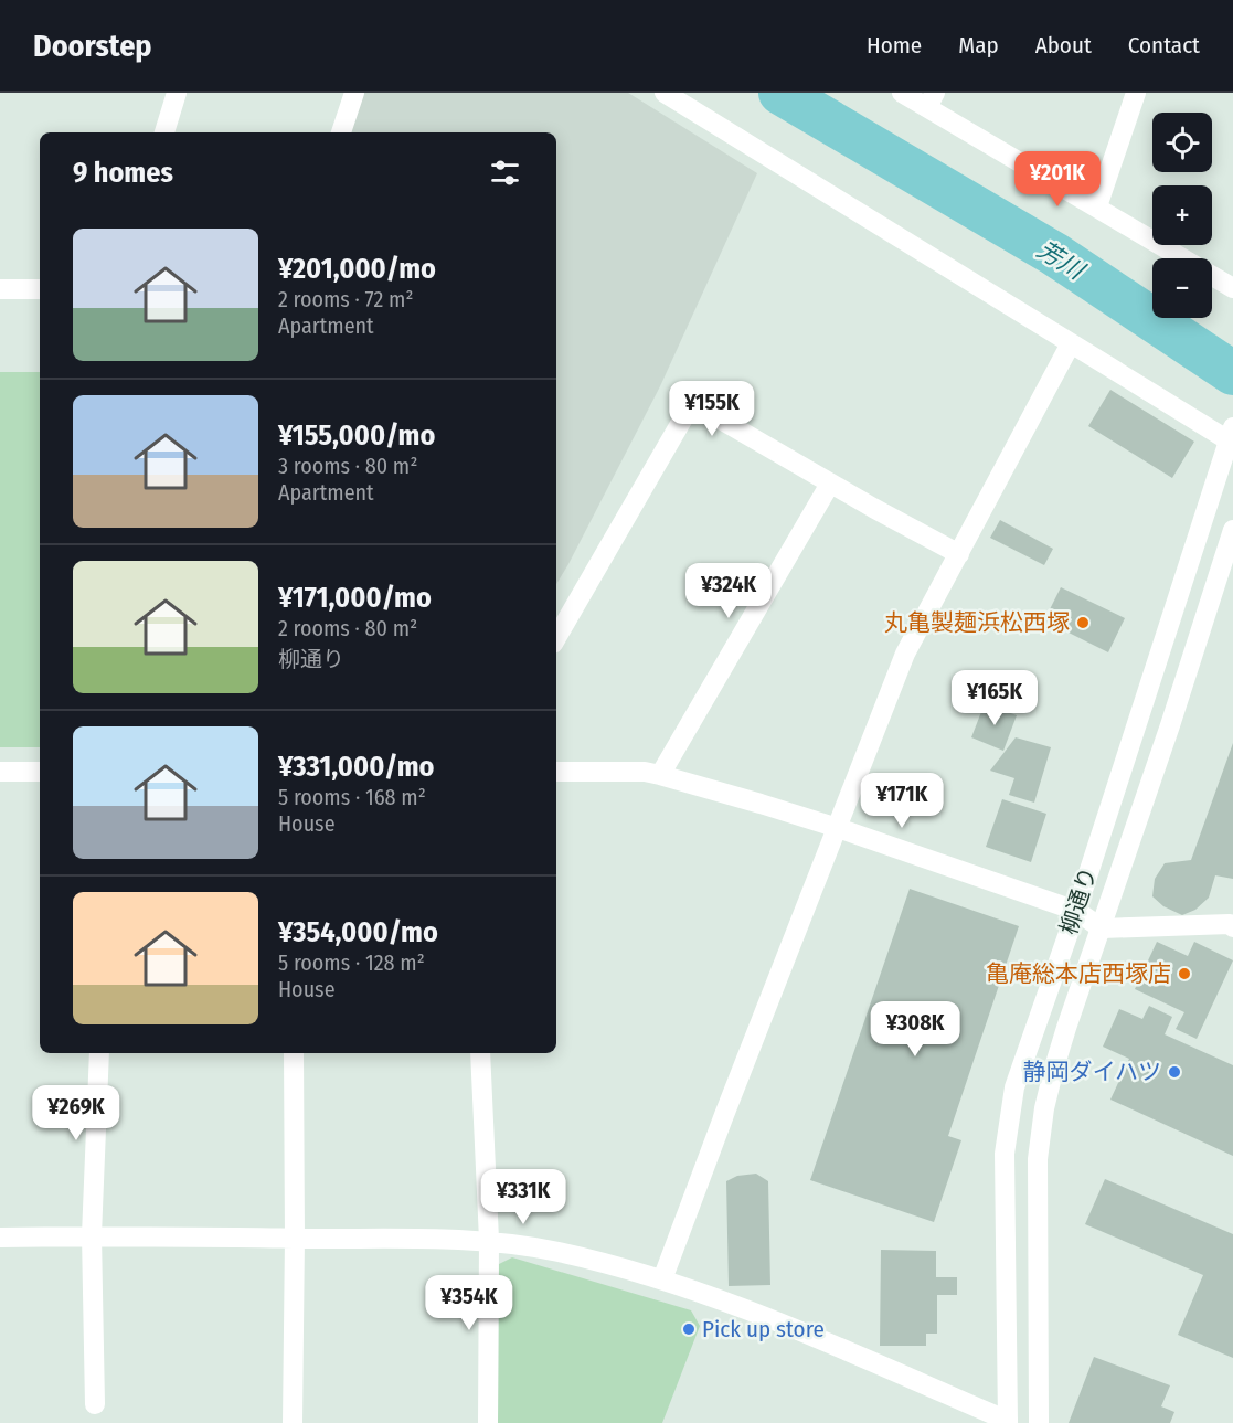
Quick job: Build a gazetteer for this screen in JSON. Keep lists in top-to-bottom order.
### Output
{
  "streets": {
    "street": ["柳通り"]
  },
  "water": ["芳川"],
  "places": [
    "丸亀製麺浜松西塚",
    "亀庵総本店西塚店",
    "静岡ダイハツ",
    "Pick up store"
  ],
  "page": {
    "header": "Doorstep",
    "nav": [
      "Home",
      "Map",
      "About",
      "Contact"
    ],
    "map_buttons": ["+", "−"],
    "heading": "9 homes",
    "price": [
      "¥201K",
      "¥155K",
      "¥324K",
      "¥165K",
      "¥171K",
      "¥308K",
      "¥269K",
      "¥331K",
      "¥354K"
    ],
    "list": [
      {
        "name": "¥201,000/mo",
        "note": "2 rooms · 72 m² · Apartment"
      },
      {
        "name": "¥155,000/mo",
        "note": "3 rooms · 80 m² · Apartment"
      },
      {
        "name": "¥171,000/mo",
        "note": "2 rooms · 80 m² · 柳通り"
      },
      {
        "name": "¥331,000/mo",
        "note": "5 rooms · 168 m² · House"
      },
      {
        "name": "¥354,000/mo",
        "note": "5 rooms · 128 m² · House"
      }
    ]
  }
}
